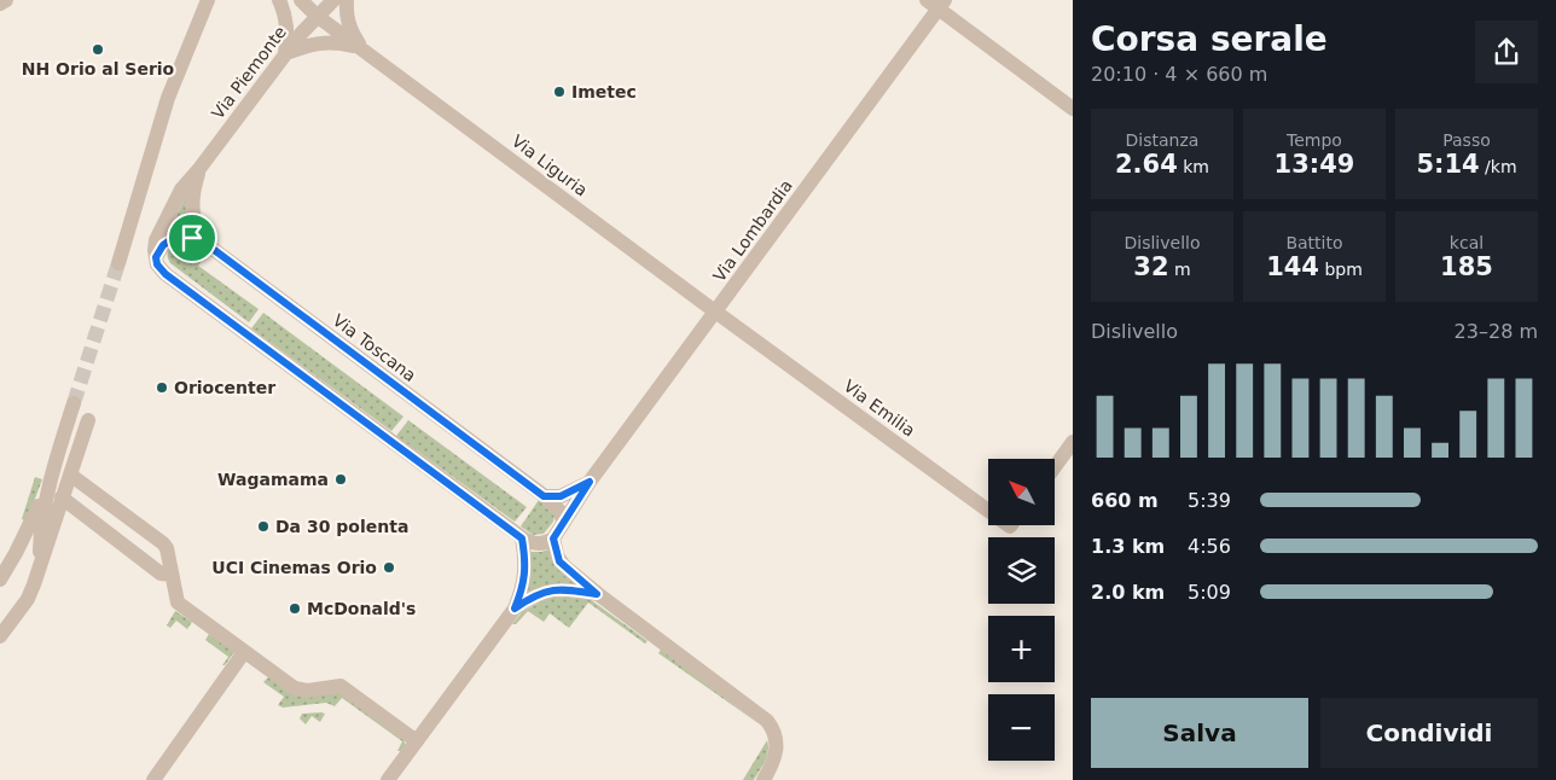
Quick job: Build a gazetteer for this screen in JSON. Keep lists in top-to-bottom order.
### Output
{
  "streets": {
    "street": [
      "Via Piemonte",
      "Via Liguria",
      "Via Lombardia",
      "Via Toscana",
      "Via Emilia"
    ]
  },
  "crossings": [
    ["Via Piemonte", "Via Liguria"],
    ["Via Piemonte", "Via Toscana"],
    ["Via Liguria", "Via Lombardia"],
    ["Via Liguria", "Via Emilia"],
    ["Via Lombardia", "Via Toscana"],
    ["Via Lombardia", "Via Emilia"]
  ],
  "places": [
    "NH Orio al Serio",
    "Imetec",
    "Oriocenter",
    "Wagamama",
    "Da 30 polenta",
    "UCI Cinemas Orio",
    "McDonald's"
  ],
  "north": "top left",
  "page": {
    "heading": ["Corsa serale", "20:10 · 4 × 660 m"],
    "stats": [
      ["Distanza", "2.64 km"],
      ["Tempo", "13:49"],
      ["Passo", "5:14 /km"],
      ["Dislivello", "32 m"],
      ["Battito", "144 bpm"],
      ["kcal", "185"]
    ],
    "chart": ["Dislivello", "23–28 m"],
    "map_buttons": ["+", "−"],
    "list": [
      {
        "name": "660 m",
        "note": "5:39"
      },
      {
        "name": "1.3 km",
        "note": "4:56"
      },
      {
        "name": "2.0 km",
        "note": "5:09"
      }
    ],
    "buttons": ["Salva", "Condividi"]
  }
}
